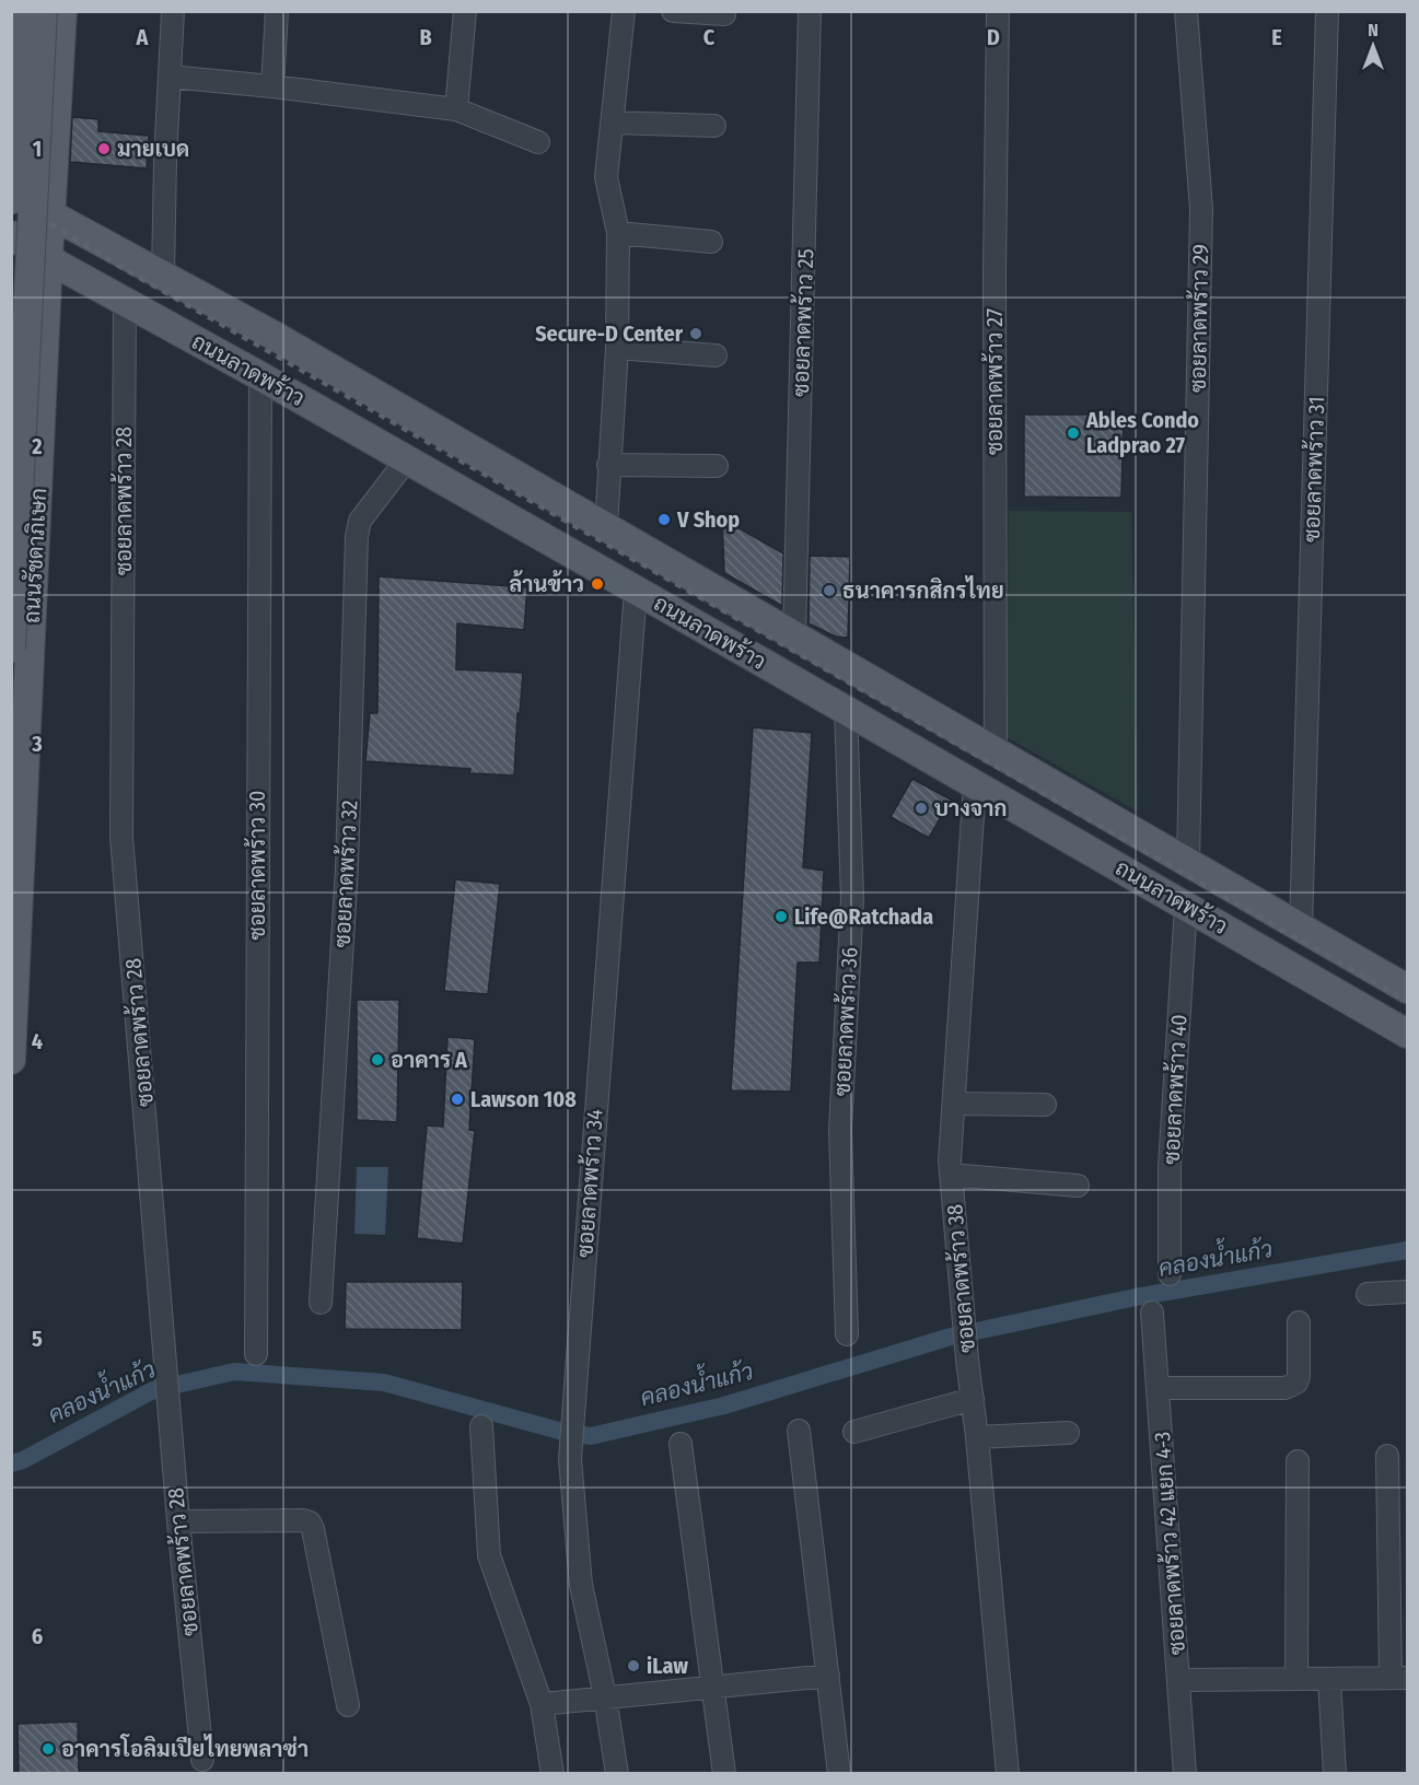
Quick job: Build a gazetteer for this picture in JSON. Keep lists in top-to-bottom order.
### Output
{
  "streets": {
    "main road": ["ถนนลาดพร้าว", "ถนนรัชดาภิเษก"],
    "street": [
      "ซอยลาดพร้าว 29",
      "ซอยลาดพร้าว 25",
      "ซอยลาดพร้าว 27",
      "ซอยลาดพร้าว 31",
      "ซอยลาดพร้าว 28",
      "ซอยลาดพร้าว 30",
      "ซอยลาดพร้าว 32",
      "ซอยลาดพร้าว 36",
      "ซอยลาดพร้าว 40",
      "ซอยลาดพร้าว 34",
      "ซอยลาดพร้าว 38",
      "ซอยลาดพร้าว 42 แยก 4-3"
    ]
  },
  "crossings": [
    ["ซอยลาดพร้าว 29", "ถนนลาดพร้าว"],
    ["ซอยลาดพร้าว 25", "ถนนลาดพร้าว"],
    ["ถนนลาดพร้าว", "ซอยลาดพร้าว 27"],
    ["ถนนลาดพร้าว", "ซอยลาดพร้าว 31"],
    ["ถนนลาดพร้าว", "ซอยลาดพร้าว 28"],
    ["ถนนลาดพร้าว", "ถนนรัชดาภิเษก"],
    ["ถนนลาดพร้าว", "ซอยลาดพร้าว 30"],
    ["ถนนลาดพร้าว", "ซอยลาดพร้าว 32"],
    ["ถนนลาดพร้าว", "ซอยลาดพร้าว 36"],
    ["ถนนลาดพร้าว", "ซอยลาดพร้าว 40"],
    ["ถนนลาดพร้าว", "ซอยลาดพร้าว 34"],
    ["ถนนลาดพร้าว", "ซอยลาดพร้าว 38"]
  ],
  "water": ["คลองน้ำแก้ว"],
  "places": [
    "มายเบด",
    "Secure-D Center",
    "Ables Condo Ladprao 27",
    "V Shop",
    "ล้านข้าว",
    "ธนาคารกสิกรไทย",
    "บางจาก",
    "Life@Ratchada",
    "อาคาร A",
    "Lawson 108",
    "iLaw",
    "อาคารโอลิมเปียไทยพลาซ่า"
  ],
  "north": "top",
  "grid": {
    "columns": [
      "A",
      "B",
      "C",
      "D",
      "E"
    ],
    "rows": [
      "1",
      "2",
      "3",
      "4",
      "5",
      "6"
    ]
  }
}
